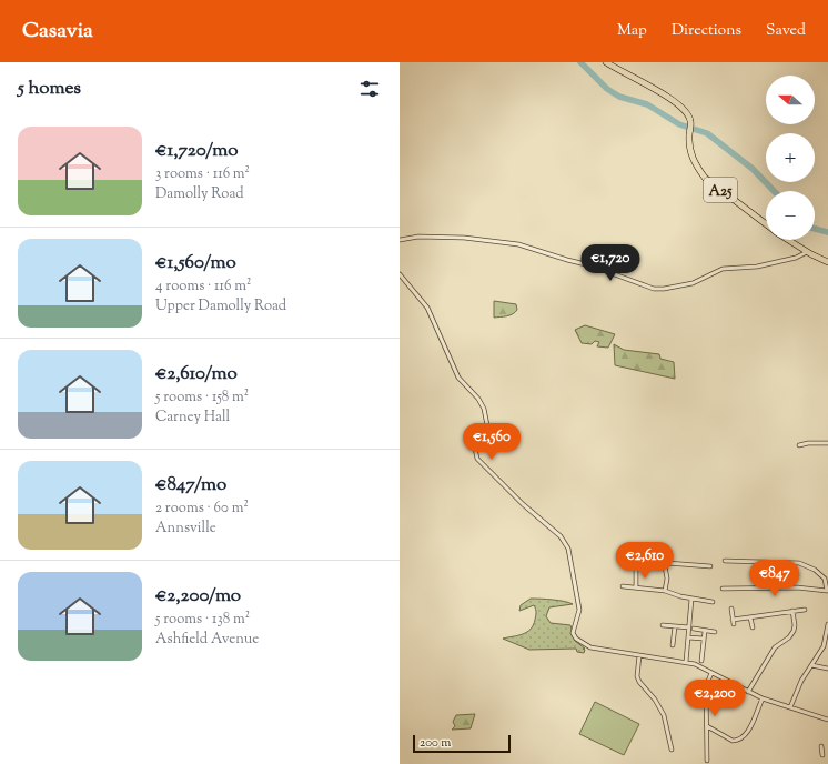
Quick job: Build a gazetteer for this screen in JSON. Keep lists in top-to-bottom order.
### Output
{
  "streets": {
    "main road": ["A25"]
  },
  "scale_bar": "200 m",
  "north": "left",
  "page": {
    "header": "Casavia",
    "nav": ["Map", "Directions", "Saved"],
    "heading": "5 homes",
    "map_buttons": ["+", "−"],
    "list": [
      {
        "name": "€1,720/mo",
        "note": "3 rooms · 116 m² · Damolly Road"
      },
      {
        "name": "€1,560/mo",
        "note": "4 rooms · 116 m² · Upper Damolly Road"
      },
      {
        "name": "€2,610/mo",
        "note": "5 rooms · 158 m² · Carney Hall"
      },
      {
        "name": "€847/mo",
        "note": "2 rooms · 60 m² · Annsville"
      },
      {
        "name": "€2,200/mo",
        "note": "5 rooms · 138 m² · Ashfield Avenue"
      }
    ],
    "price": [
      "€1,720",
      "€1,560",
      "€2,610",
      "€847",
      "€2,200"
    ],
    "scale": "200 m"
  }
}
